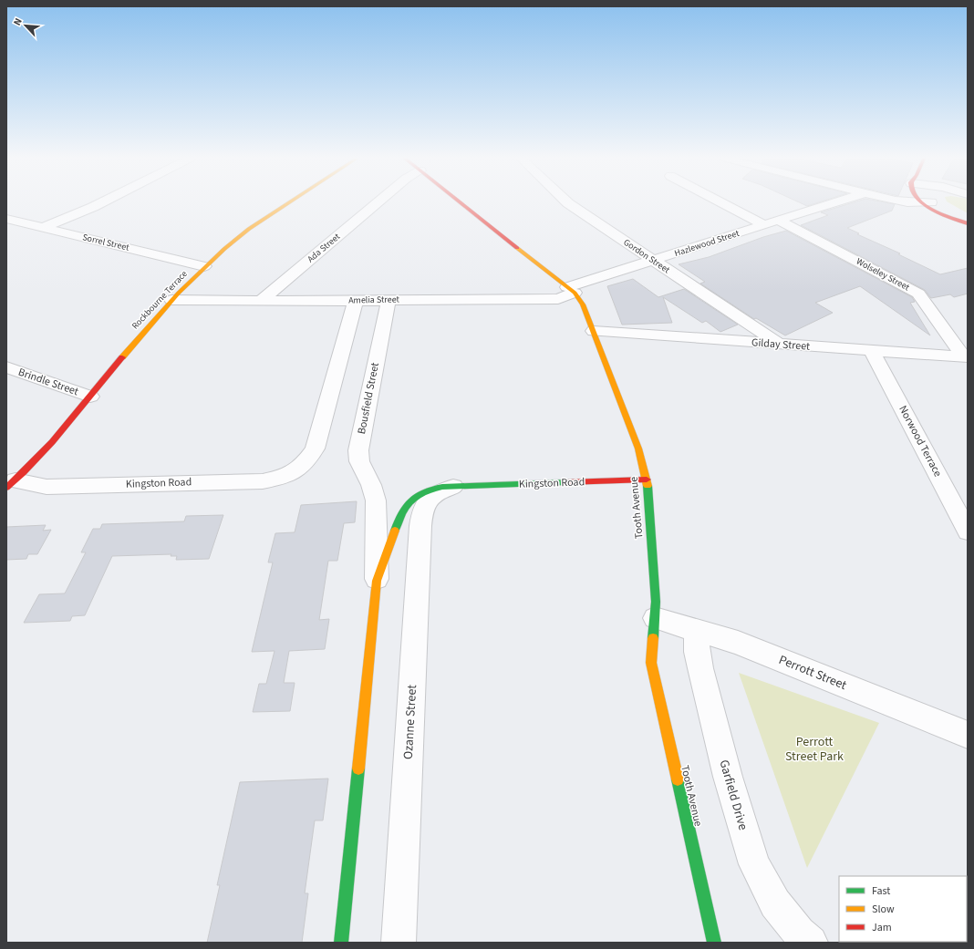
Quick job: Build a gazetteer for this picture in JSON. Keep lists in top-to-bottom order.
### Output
{
  "streets": {
    "street": [
      "Sorrel Street",
      "Hazlewood Street",
      "Ada Street",
      "Gordon Street",
      "Wolseley Street",
      "Rockbourne Terrace",
      "Amelia Street",
      "Gilday Street",
      "Brindle Street",
      "Bousfield Street",
      "Norwood Terrace",
      "Kingston Road",
      "Tooth Avenue",
      "Perrott Street",
      "Ozanne Street",
      "Garfield Drive"
    ]
  },
  "crossings": [
    ["Sorrel Street", "Rockbourne Terrace"],
    ["Hazlewood Street", "Gordon Street"],
    ["Hazlewood Street", "Wolseley Street"],
    ["Hazlewood Street", "Amelia Street"],
    ["Hazlewood Street", "Tooth Avenue"],
    ["Ada Street", "Amelia Street"],
    ["Gordon Street", "Gilday Street"],
    ["Wolseley Street", "Gilday Street"],
    ["Rockbourne Terrace", "Amelia Street"],
    ["Rockbourne Terrace", "Brindle Street"],
    ["Rockbourne Terrace", "Kingston Road"],
    ["Amelia Street", "Bousfield Street"],
    ["Amelia Street", "Kingston Road"],
    ["Amelia Street", "Tooth Avenue"],
    ["Gilday Street", "Norwood Terrace"],
    ["Gilday Street", "Tooth Avenue"],
    ["Kingston Road", "Tooth Avenue"],
    ["Kingston Road", "Ozanne Street"],
    ["Tooth Avenue", "Perrott Street"],
    ["Perrott Street", "Garfield Drive"]
  ],
  "parks": ["Perrott Street Park"],
  "legend": ["Fast", "Slow", "Jam"],
  "north": "top left"
}
